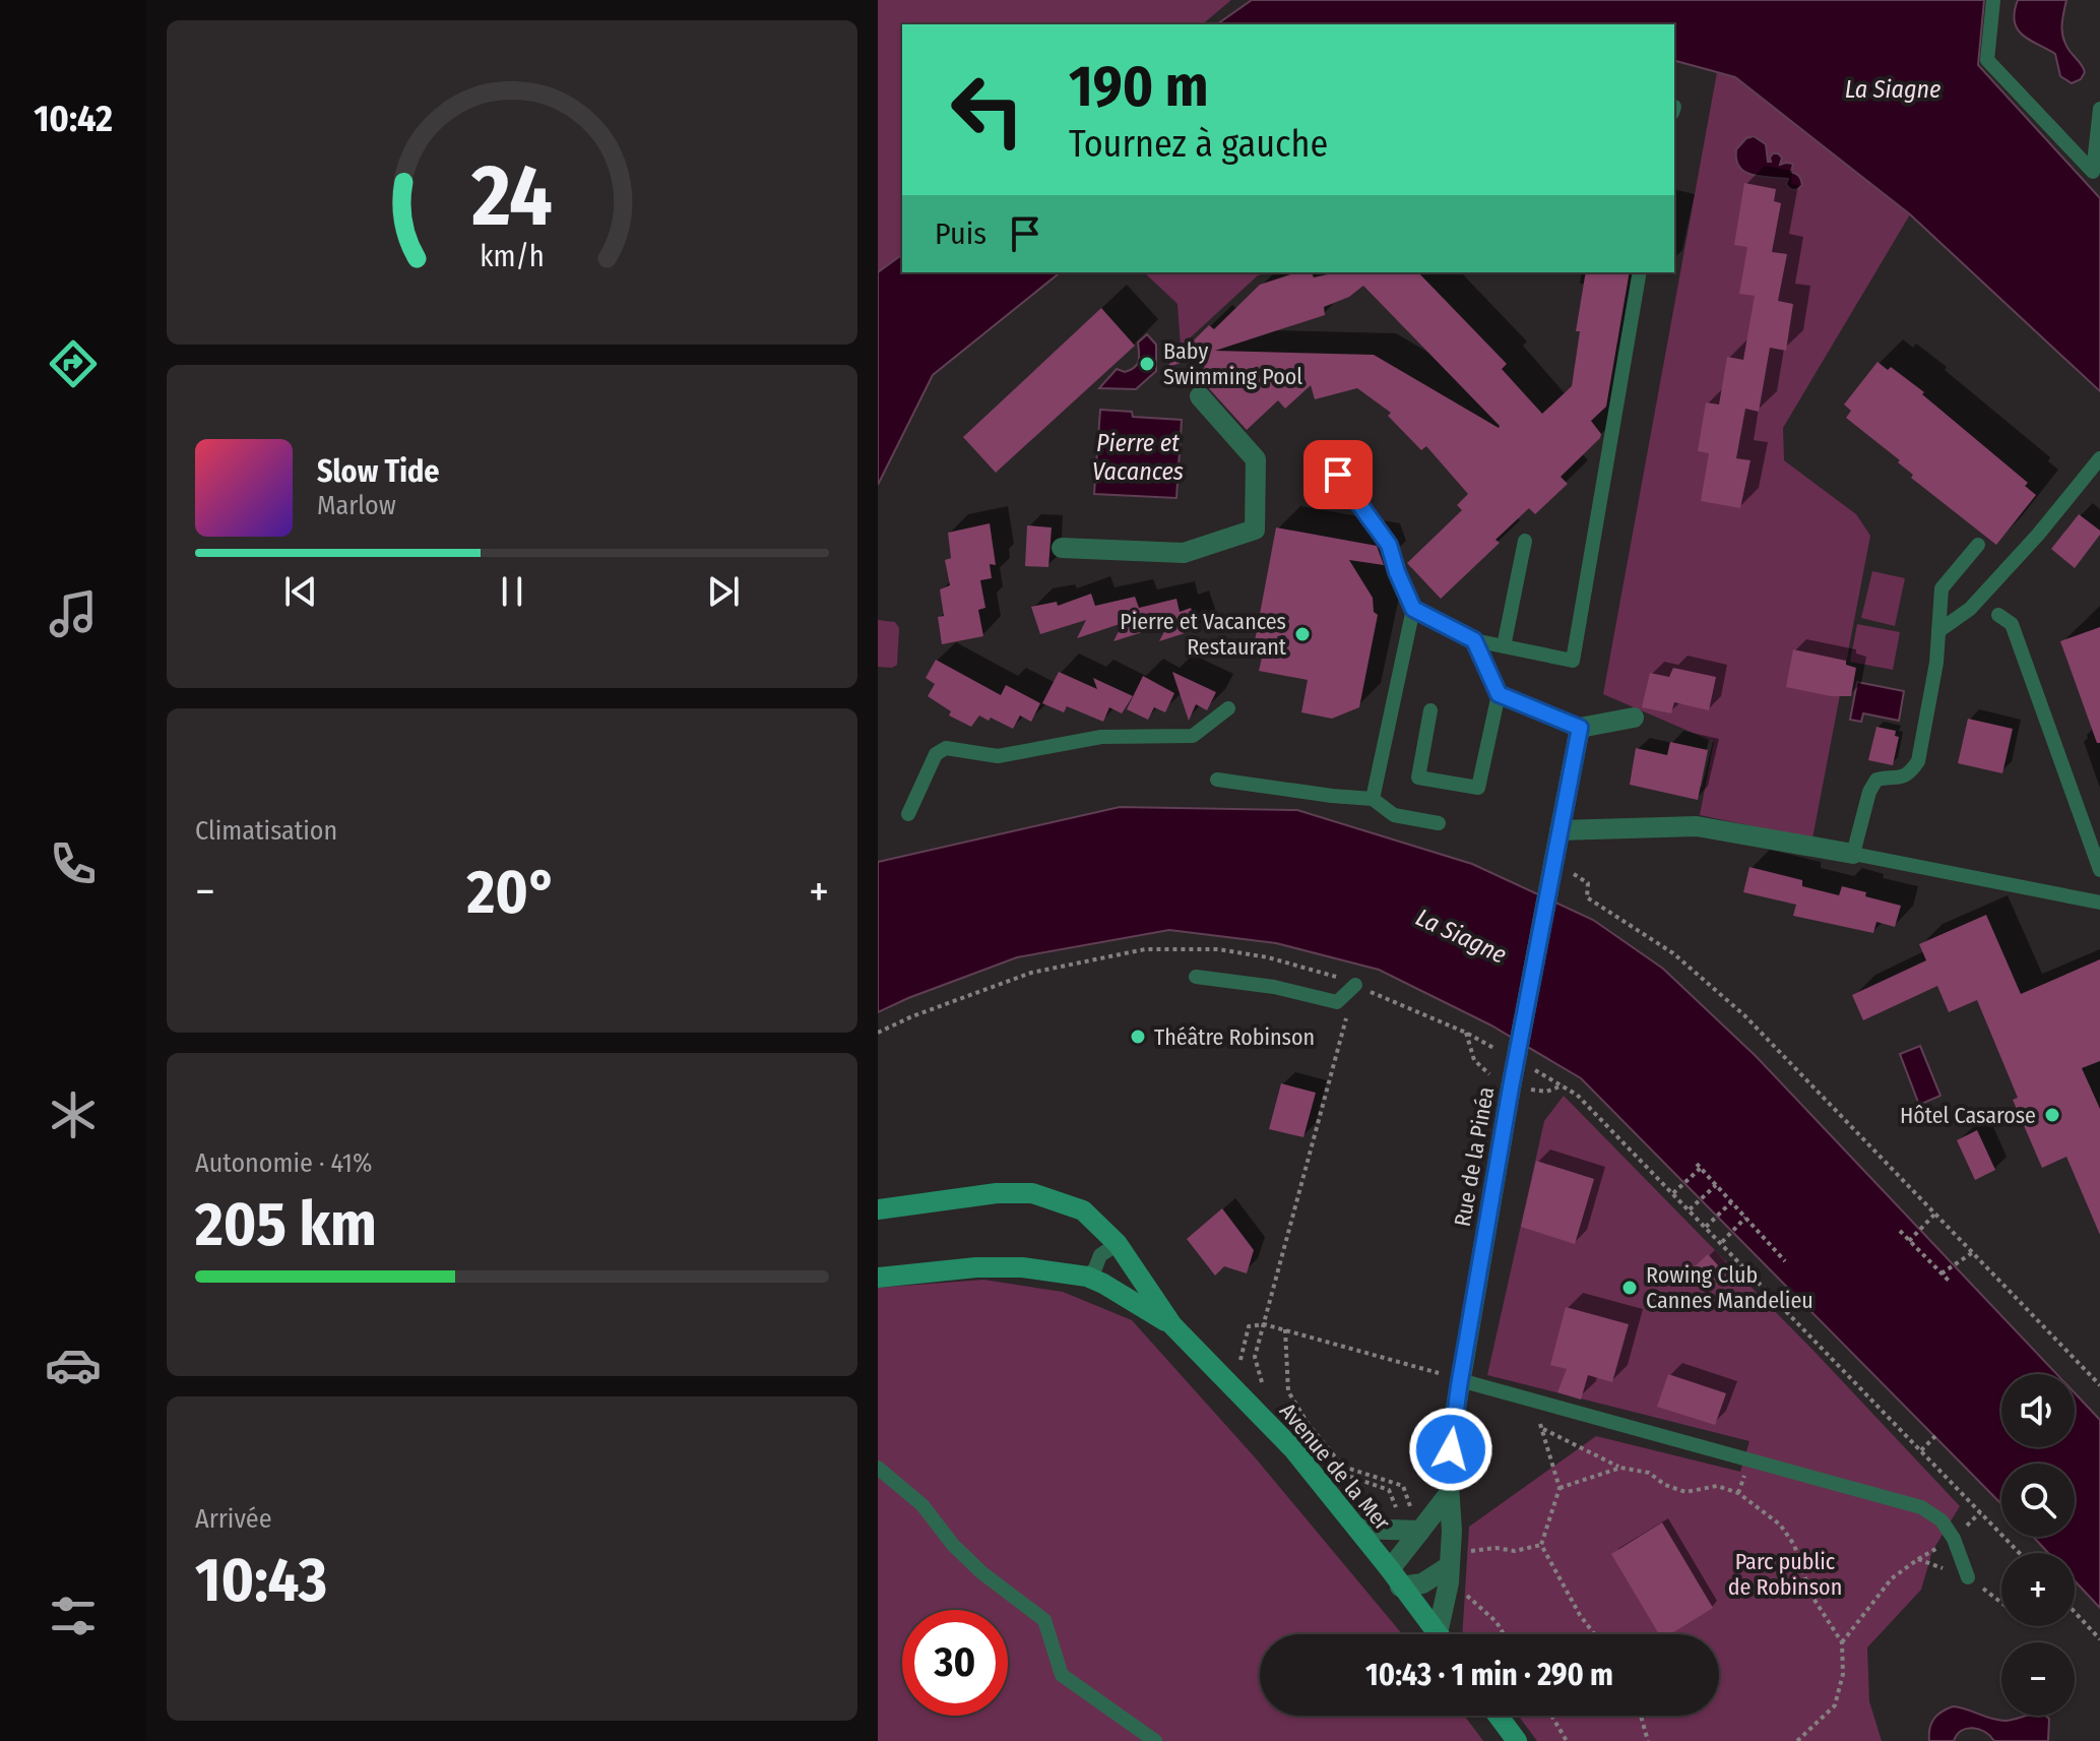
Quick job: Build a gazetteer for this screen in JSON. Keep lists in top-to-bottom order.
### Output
{
  "streets": {
    "main road": ["Avenue de la Mer"],
    "street": ["Rue de la Pinéa"]
  },
  "water": ["La Siagne", "Pierre et Vacances"],
  "parks": ["Parc public de Robinson"],
  "places": [
    "Baby Swimming Pool",
    "Pierre et Vacances Restaurant",
    "Théâtre Robinson",
    "Hôtel Casarose",
    "Rowing Club Cannes Mandelieu"
  ],
  "page": {
    "tabs": "10:42",
    "turn": ["190 m", "Tournez à gauche"],
    "then": "Puis",
    "song": ["Slow Tide", "Marlow"],
    "tile": [
      "Climatisation",
      ["Autonomie · 41%", "205 km"],
      ["Arrivée", "10:43"]
    ],
    "heat": ["−", "20°", "+"],
    "map_buttons": ["+", "−"],
    "limit": "30",
    "trip": "10:43 · 1 min · 290 m",
    "gauge": ["24", "km/h"]
  }
}
